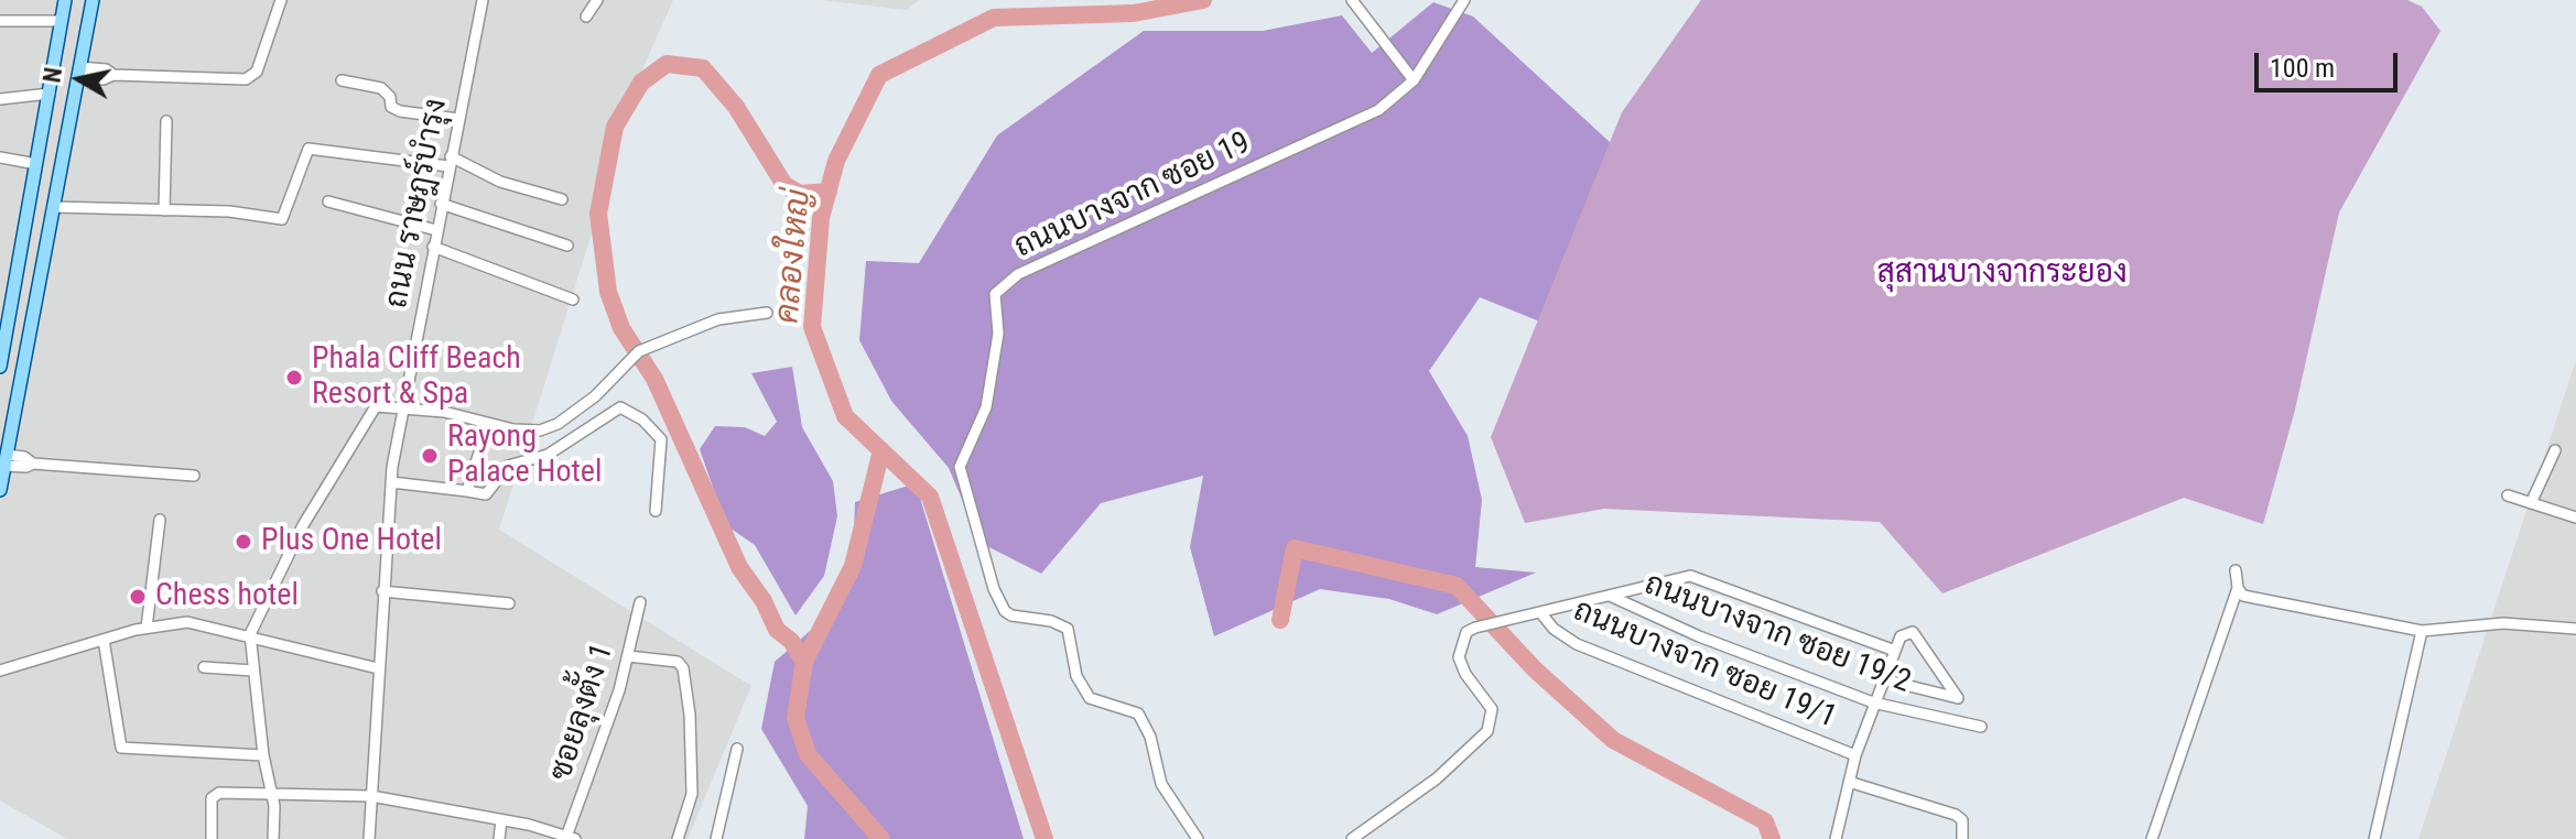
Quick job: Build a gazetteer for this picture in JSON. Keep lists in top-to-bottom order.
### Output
{
  "streets": {
    "street": [
      "ถนนบางจาก ซอย 19",
      "ถนน ราษฎร์บำรุง",
      "ถนนบางจาก ซอย 19/2",
      "ถนนบางจาก ซอย 19/1",
      "ซอยลุงตั้ง 1"
    ]
  },
  "water": ["คลองใหญ่"],
  "parks": ["สุสานบางจากระยอง"],
  "places": [
    "Phala Cliff Beach Resort & Spa",
    "Rayong Palace Hotel",
    "Plus One Hotel",
    "Chess hotel"
  ],
  "scale_bar": "100 m",
  "north": "left"
}
